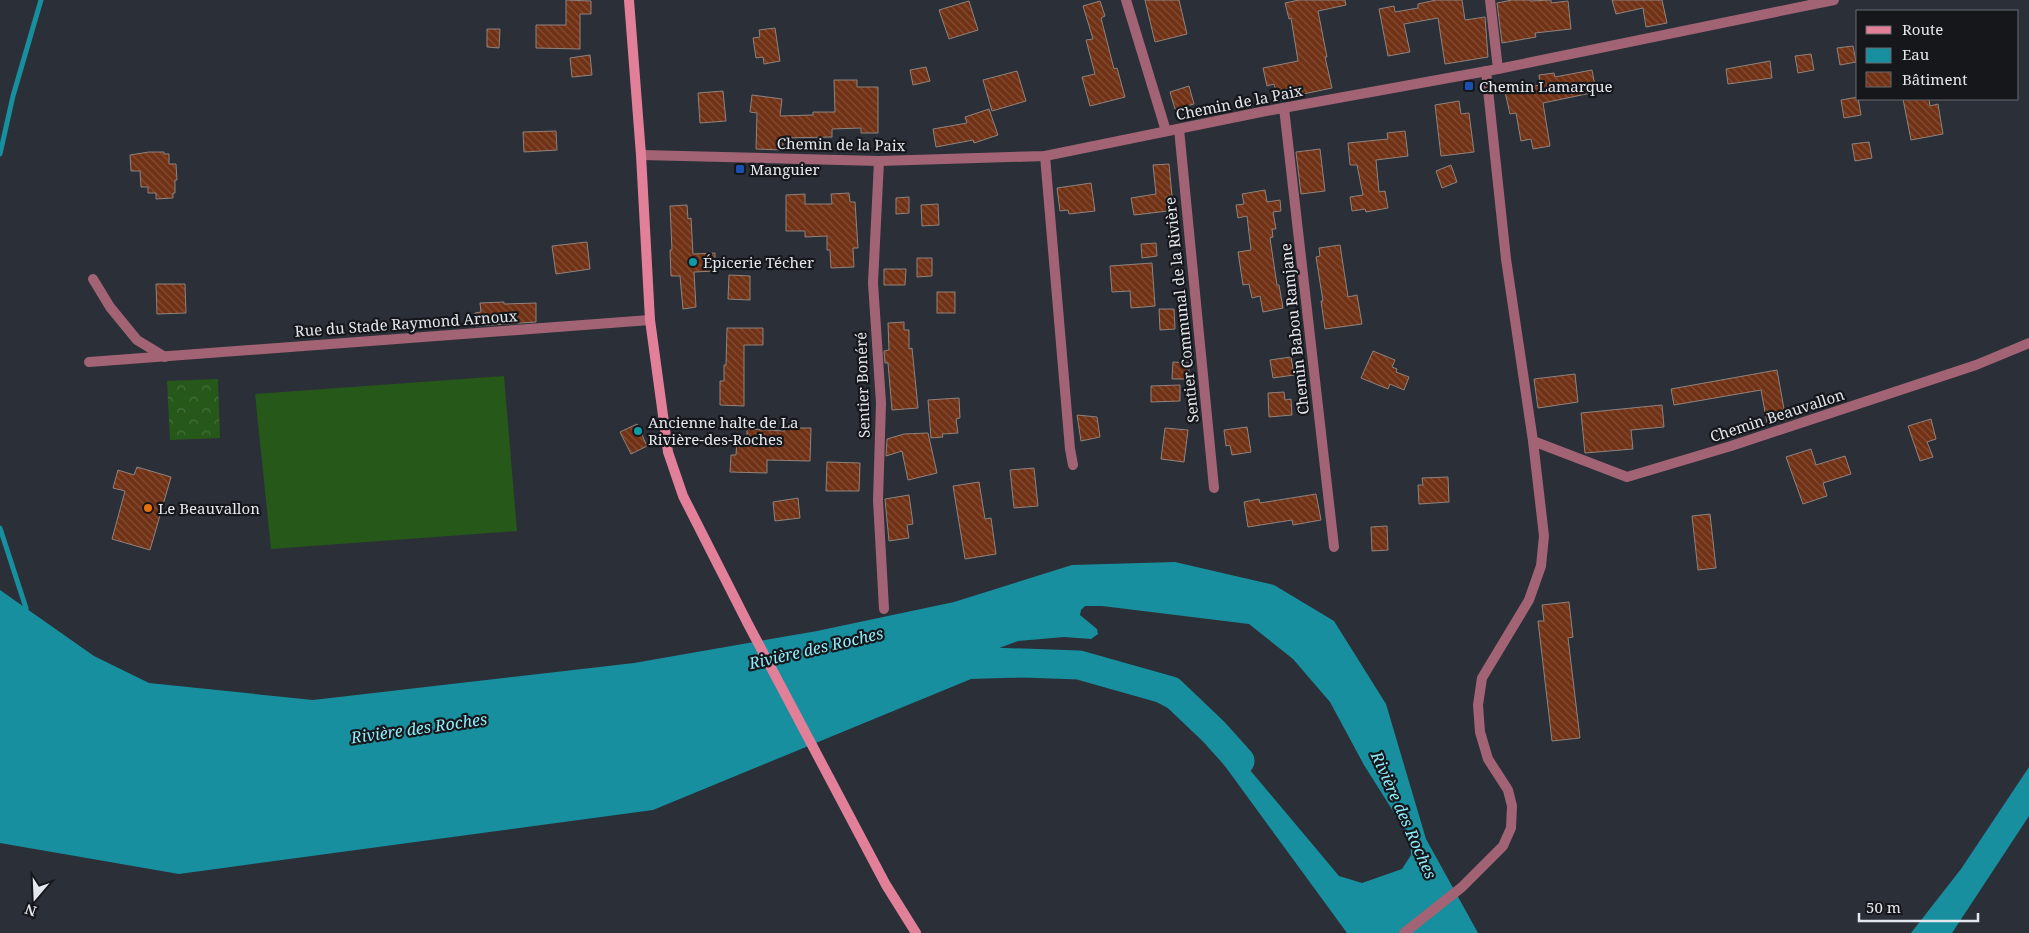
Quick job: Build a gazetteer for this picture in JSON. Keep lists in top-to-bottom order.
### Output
{
  "streets": {
    "street": [
      "Chemin de la Paix",
      "Sentier Communal de la Rivière",
      "Rue du Stade Raymond Arnoux",
      "Chemin Babou Ramjane",
      "Sentier Bonéré",
      "Chemin Beauvallon"
    ]
  },
  "crossings": [
    ["Chemin de la Paix", "Sentier Communal de la Rivière"],
    ["Chemin de la Paix", "Chemin Babou Ramjane"],
    ["Chemin de la Paix", "Sentier Bonéré"]
  ],
  "water": ["Rivière des Roches"],
  "places": {
    "transit": ["Chemin Lamarque", "Manguier"],
    "other": ["Épicerie Técher", "Ancienne halte de La Rivière-des-Roches", "Le Beauvallon"]
  },
  "legend": ["Route", "Eau", "Bâtiment"],
  "scale_bar": "50 m",
  "north": "bottom"
}
